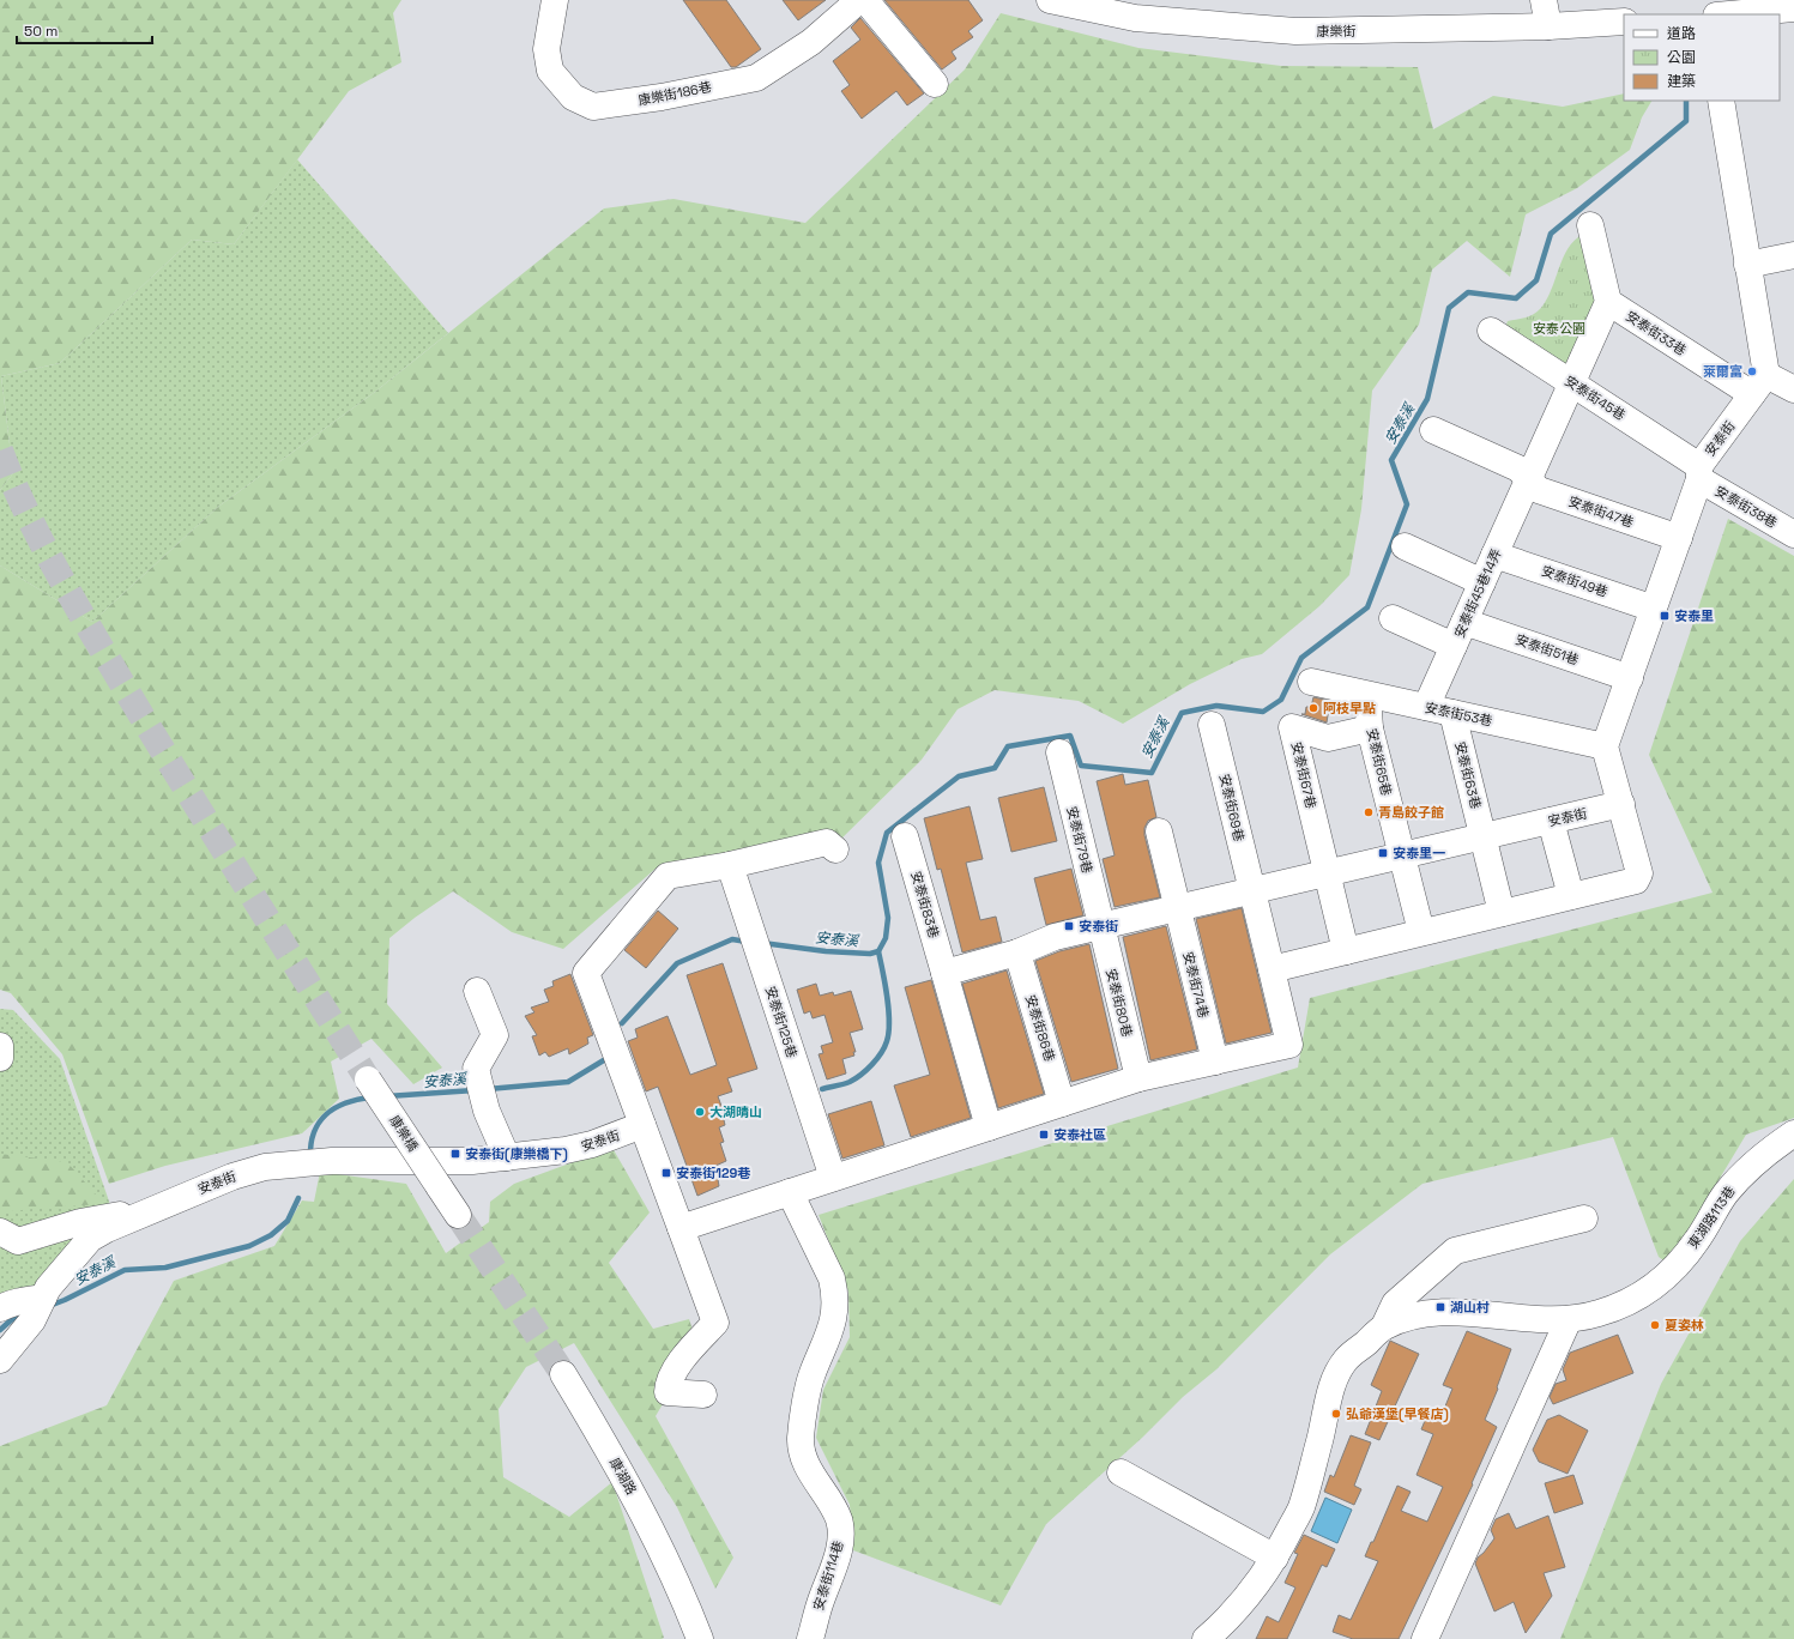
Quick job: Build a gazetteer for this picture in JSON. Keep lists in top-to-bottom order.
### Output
{
  "streets": {
    "street": [
      "康樂街",
      "康樂街186巷",
      "安泰街33巷",
      "安泰街45巷",
      "安泰街",
      "安泰街38巷",
      "安泰街47巷",
      "安泰街49巷",
      "安泰街45巷14弄",
      "安泰街51巷",
      "安泰街53巷",
      "安泰街65巷",
      "安泰街67巷",
      "安泰街63巷",
      "安泰街69巷",
      "安泰街79巷",
      "安泰街83巷",
      "安泰街74巷",
      "安泰街80巷",
      "安泰街125巷",
      "安泰街86巷",
      "康樂橋",
      "東湖路113巷",
      "康湖路",
      "安泰街114巷"
    ]
  },
  "crossings": [
    ["安泰街33巷", "安泰街"],
    ["安泰街33巷", "安泰街45巷14弄"],
    ["安泰街45巷", "安泰街"],
    ["安泰街45巷", "安泰街38巷"],
    ["安泰街45巷", "安泰街45巷14弄"],
    ["安泰街", "安泰街38巷"],
    ["安泰街", "安泰街47巷"],
    ["安泰街", "安泰街49巷"],
    ["安泰街", "安泰街51巷"],
    ["安泰街", "安泰街53巷"],
    ["安泰街", "安泰街65巷"],
    ["安泰街", "安泰街67巷"],
    ["安泰街", "安泰街63巷"],
    ["安泰街", "安泰街69巷"],
    ["安泰街", "安泰街79巷"],
    ["安泰街", "安泰街83巷"],
    ["安泰街", "安泰街74巷"],
    ["安泰街", "安泰街80巷"],
    ["安泰街", "安泰街86巷"],
    ["安泰街47巷", "安泰街45巷14弄"],
    ["安泰街49巷", "安泰街45巷14弄"],
    ["安泰街45巷14弄", "安泰街51巷"],
    ["安泰街45巷14弄", "安泰街53巷"],
    ["安泰街53巷", "安泰街65巷"],
    ["安泰街53巷", "安泰街63巷"],
    ["安泰街65巷", "安泰街67巷"],
    ["安泰街79巷", "安泰街80巷"]
  ],
  "water": ["安泰溪"],
  "parks": ["安泰公園"],
  "places": {
    "other": [
      "萊爾富",
      "阿枝早點",
      "青島餃子館",
      "大湖晴山",
      "夏姿林",
      "弘爺漢堡(早餐店)"
    ],
    "transit": [
      "安泰里",
      "安泰里一",
      "安泰街",
      "安泰社區",
      "安泰街(康樂橋下)",
      "安泰街129巷",
      "湖山村"
    ]
  },
  "legend": ["道路", "公園", "建築"],
  "scale_bar": "50 m"
}
